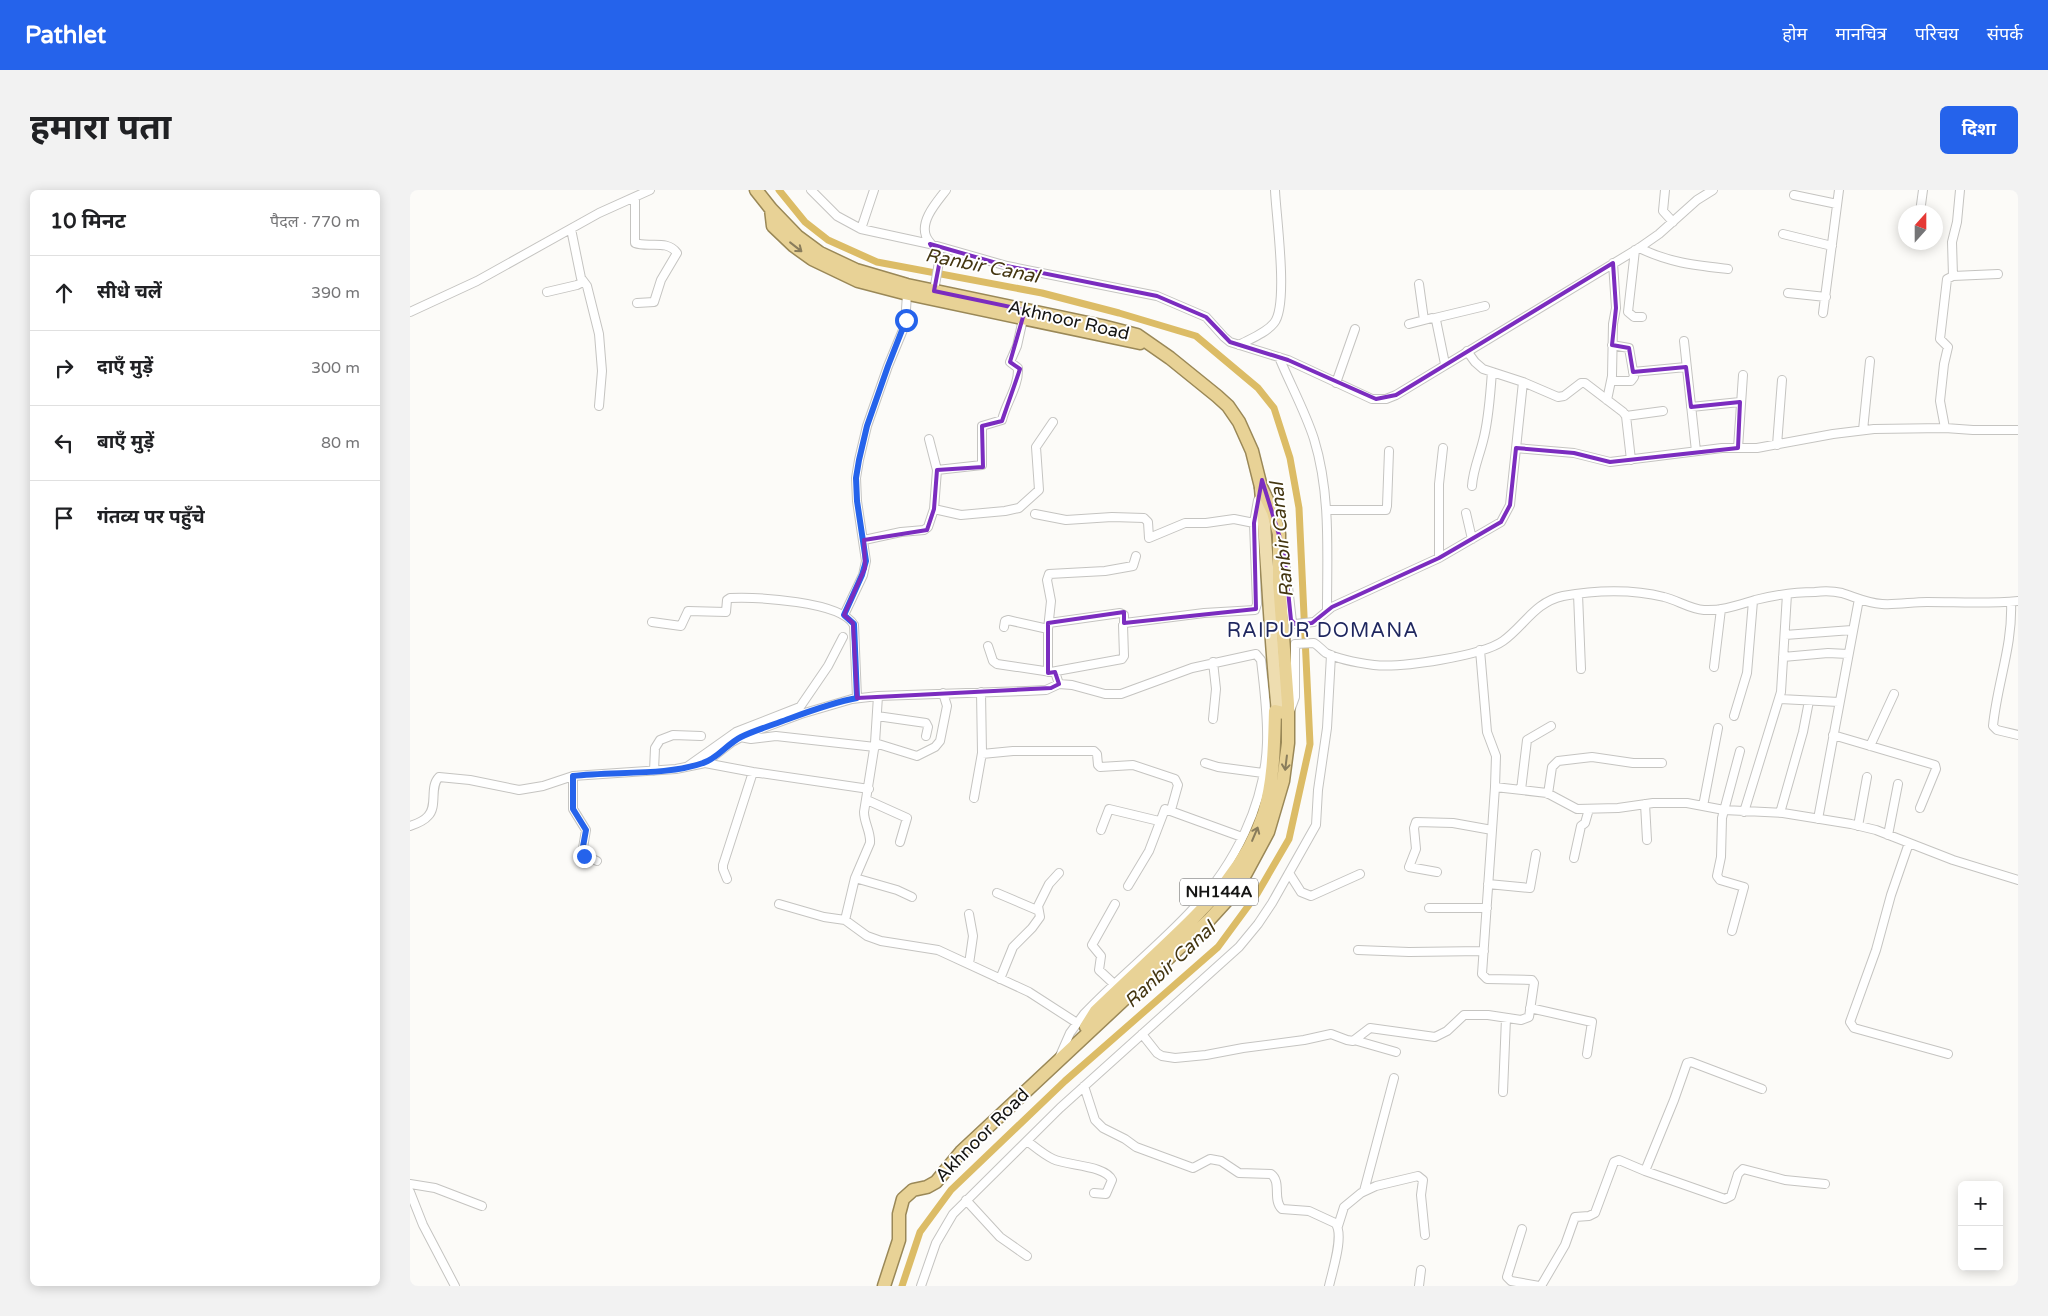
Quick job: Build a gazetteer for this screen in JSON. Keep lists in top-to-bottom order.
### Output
{
  "streets": {
    "highway": ["Akhnoor Road", "NH144A"]
  },
  "crossings": [
    ["Akhnoor Road", "NH144A"]
  ],
  "districts": ["RAIPUR DOMANA"],
  "water": ["Ranbir Canal"],
  "north": "top",
  "page": {
    "header": "Pathlet",
    "nav": [
      "होम",
      "मानचित्र",
      "परिचय",
      "संपर्क"
    ],
    "buttons": "दिशा",
    "title": "हमारा पता",
    "heading": ["10 मिनट", "पैदल · 770 m"],
    "list": [
      ["सीधे चलें", "390 m"],
      ["दाएँ मुड़ें", "300 m"],
      ["बाएँ मुड़ें", "80 m"],
      "गंतव्य पर पहुँचे"
    ],
    "map_buttons": ["+", "−"]
  }
}
